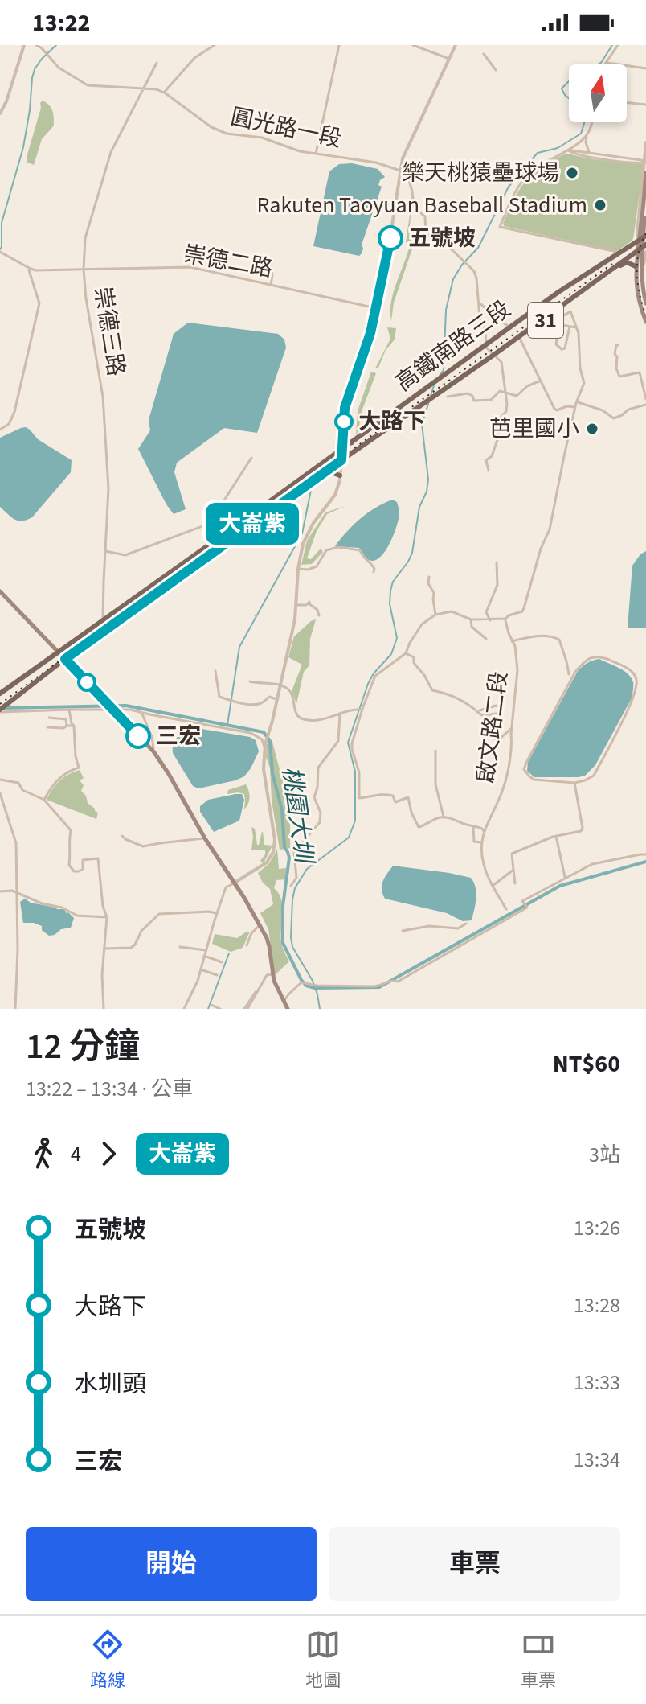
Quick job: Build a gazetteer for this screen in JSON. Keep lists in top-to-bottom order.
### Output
{
  "streets": {
    "main road": ["31", "高鐵南路三段"],
    "street": [
      "圓光路一段",
      "崇德二路",
      "崇德三路",
      "啟文路二段"
    ]
  },
  "crossings": [
    ["圓光路一段", "崇德三路"],
    ["崇德二路", "崇德三路"],
    ["31", "高鐵南路三段"],
    ["崇德三路", "高鐵南路三段"]
  ],
  "water": ["桃園大圳"],
  "places": [
    "樂天桃猿壘球場",
    "Rakuten Taoyuan Baseball Stadium",
    "五號坡",
    "大路下",
    "芭里國小",
    "三宏"
  ],
  "lines": ["bus line 大崙紫"],
  "north": "top",
  "page": {
    "status": "13:22",
    "on_map": "大崙紫",
    "heading": ["12 分鐘", "13:22 – 13:34 · 公車", "NT$60"],
    "legs": ["4", "大崙紫", "3站"],
    "list": [
      {
        "name": "五號坡",
        "value": "13:26"
      },
      {
        "name": "大路下",
        "value": "13:28"
      },
      {
        "name": "水圳頭",
        "value": "13:33"
      },
      {
        "name": "三宏",
        "value": "13:34"
      }
    ],
    "buttons": ["開始", "車票"],
    "tabs": ["路線", "地圖", "車票"]
  }
}
